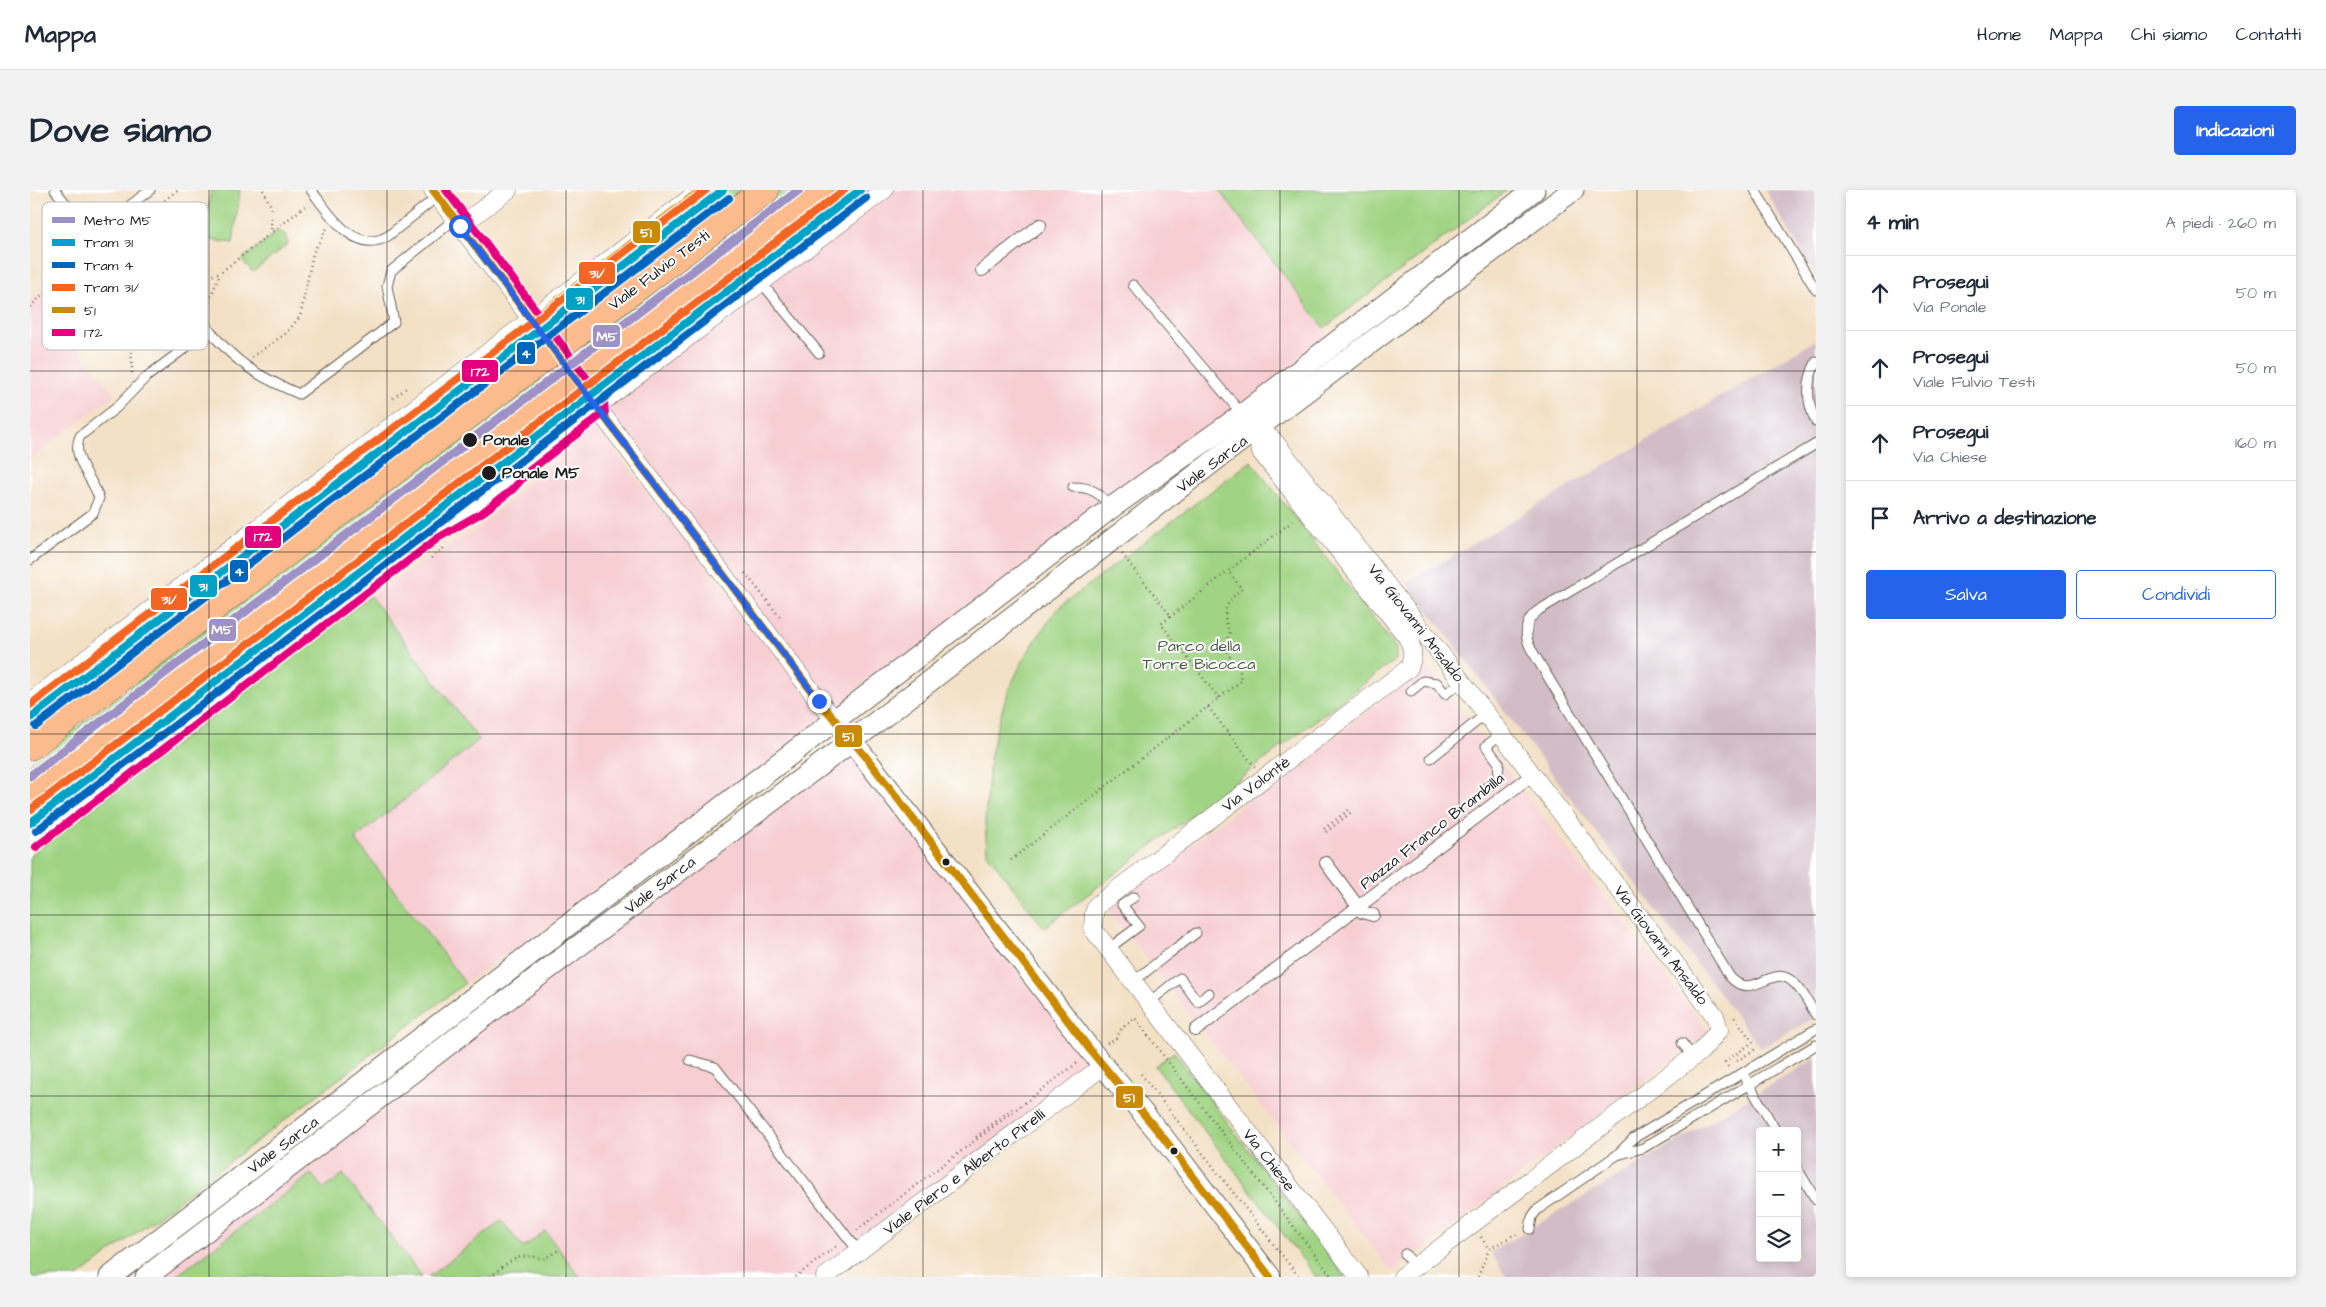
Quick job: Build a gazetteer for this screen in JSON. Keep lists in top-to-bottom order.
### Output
{
  "streets": {
    "main road": ["Viale Fulvio Testi"],
    "street": [
      "Viale Sarca",
      "Via Giovanni Ansaldo",
      "Via Volontè",
      "Piazza Franco Brambilla",
      "Via Chiese",
      "Viale Piero e Alberto Pirelli"
    ]
  },
  "crossings": [
    ["Viale Sarca", "Via Giovanni Ansaldo"],
    ["Via Giovanni Ansaldo", "Via Volontè"],
    ["Via Volontè", "Via Chiese"]
  ],
  "parks": ["Parco della Torre Bicocca"],
  "places": ["Ponale", "Ponale M5"],
  "lines": [
    "metro line M5",
    "tram line 31",
    "tram line 31/",
    "transit line 51",
    "transit line 172",
    "tram line 4"
  ],
  "legend": [
    "Metro M5",
    "Tram 31",
    "Tram 4",
    "Tram 31/",
    "51",
    "172"
  ],
  "page": {
    "header": "Mappa",
    "nav": [
      "Home",
      "Mappa",
      "Chi siamo",
      "Contatti"
    ],
    "title": "Dove siamo",
    "buttons": [
      "Indicazioni",
      ["Salva", "Condividi"]
    ],
    "heading": ["4 min", "A piedi · 260 m"],
    "list": [
      ["Prosegui", "Via Ponale", "50 m"],
      ["Prosegui", "Viale Fulvio Testi", "50 m"],
      ["Prosegui", "Via Chiese", "160 m"],
      "Arrivo a destinazione"
    ],
    "map_buttons": ["+", "−"]
  }
}
